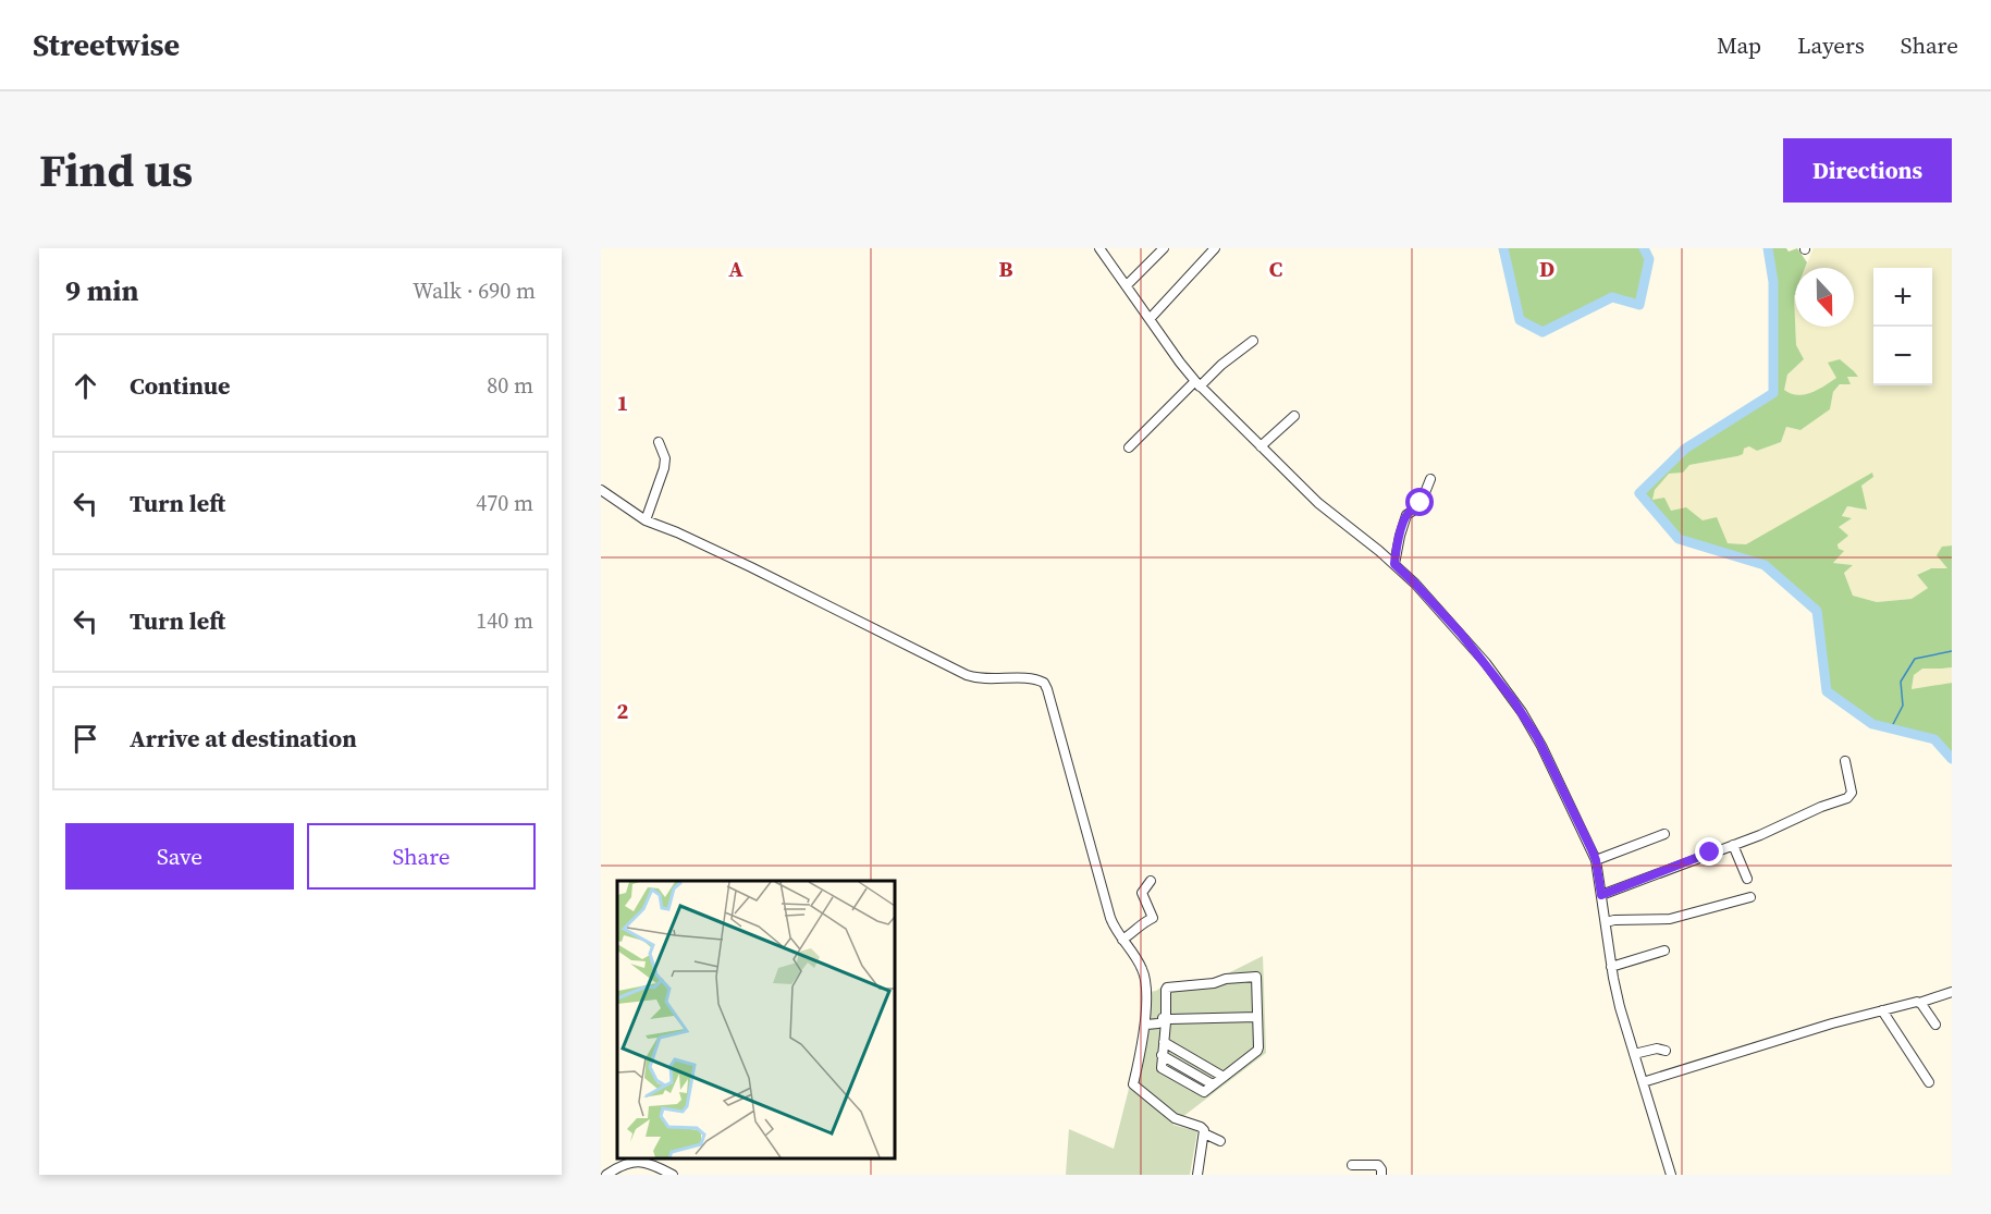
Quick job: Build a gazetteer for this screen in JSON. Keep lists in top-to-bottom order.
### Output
{
  "north": "bottom",
  "page": {
    "header": "Streetwise",
    "nav": ["Map", "Layers", "Share"],
    "title": "Find us",
    "buttons": [
      "Directions",
      ["Save", "Share"]
    ],
    "heading": ["9 min", "Walk · 690 m"],
    "map_buttons": ["+", "−"],
    "list": [
      ["Continue", "80 m"],
      ["Turn left", "470 m"],
      ["Turn left", "140 m"],
      "Arrive at destination"
    ]
  },
  "grid": {
    "columns": [
      "A",
      "B",
      "C",
      "D"
    ],
    "rows": ["1", "2"]
  }
}
